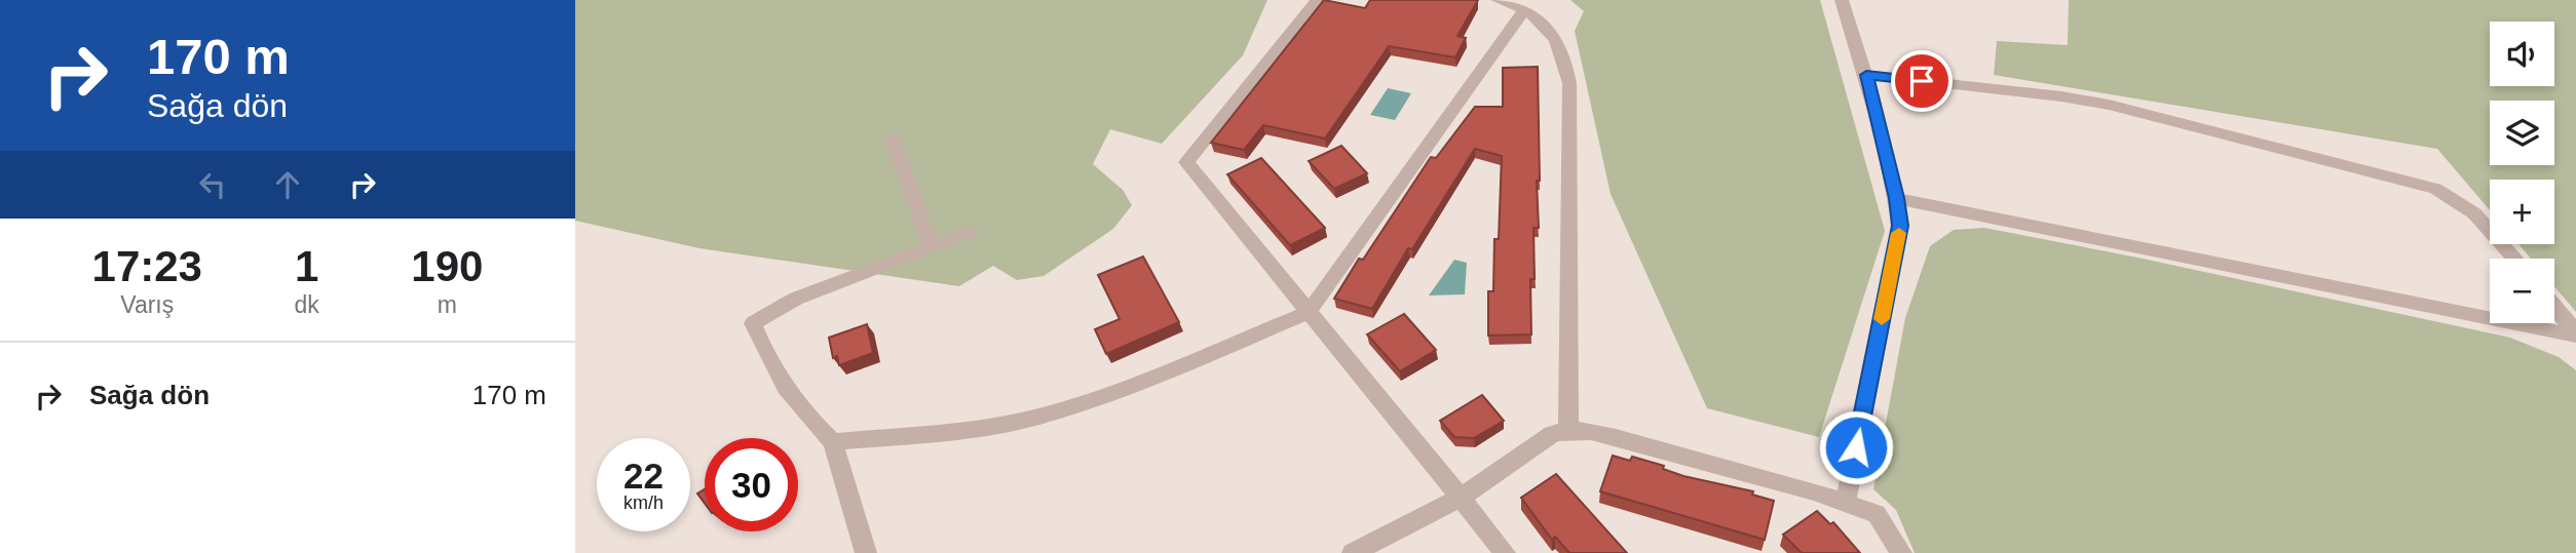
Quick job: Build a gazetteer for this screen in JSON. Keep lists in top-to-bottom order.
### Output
{
  "page": {
    "turn": ["170 m", "Sağa dön"],
    "map_buttons": ["+", "−"],
    "eta": [
      "17:23",
      "Varış",
      "1",
      "dk",
      "190",
      "m"
    ],
    "list": [
      {
        "name": "Sağa dön",
        "value": "170 m"
      }
    ],
    "speed": "22 km/h",
    "limit": "30"
  }
}
